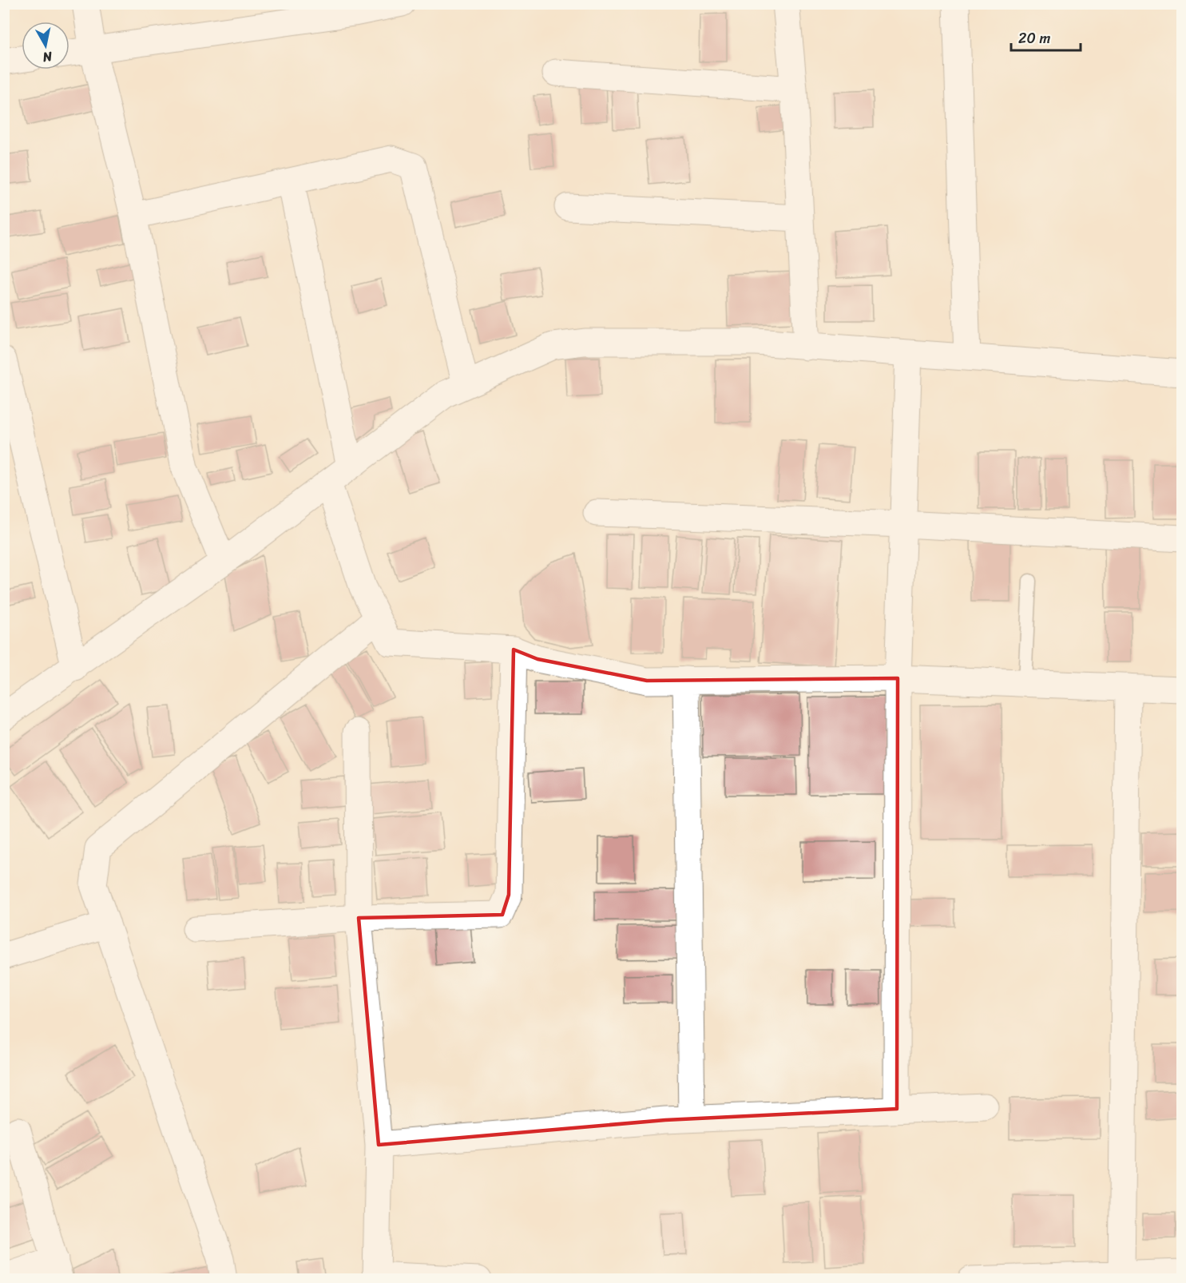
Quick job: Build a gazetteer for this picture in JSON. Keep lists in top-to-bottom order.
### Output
{
  "scale_bar": "20 m",
  "north": "bottom"
}
